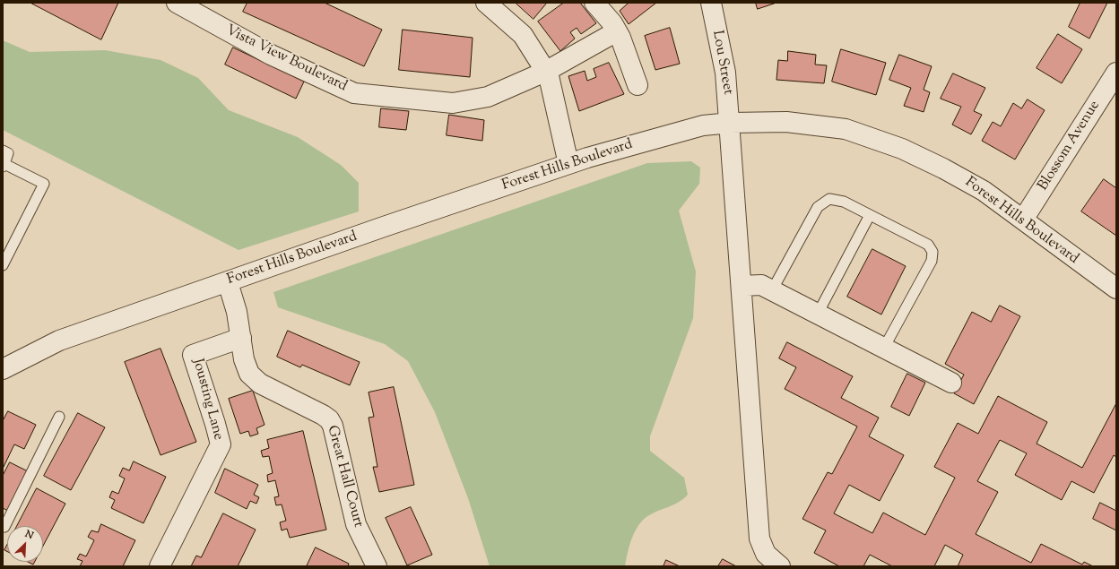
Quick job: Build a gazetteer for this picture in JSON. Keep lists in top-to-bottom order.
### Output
{
  "streets": {
    "street": [
      "Vista View Boulevard",
      "Lou Street",
      "Blossom Avenue",
      "Forest Hills Boulevard",
      "Jousting Lane",
      "Great Hall Court"
    ]
  },
  "crossings": [
    ["Lou Street", "Forest Hills Boulevard"],
    ["Blossom Avenue", "Forest Hills Boulevard"],
    ["Forest Hills Boulevard", "Great Hall Court"],
    ["Jousting Lane", "Great Hall Court"]
  ],
  "north": "top right"
}
